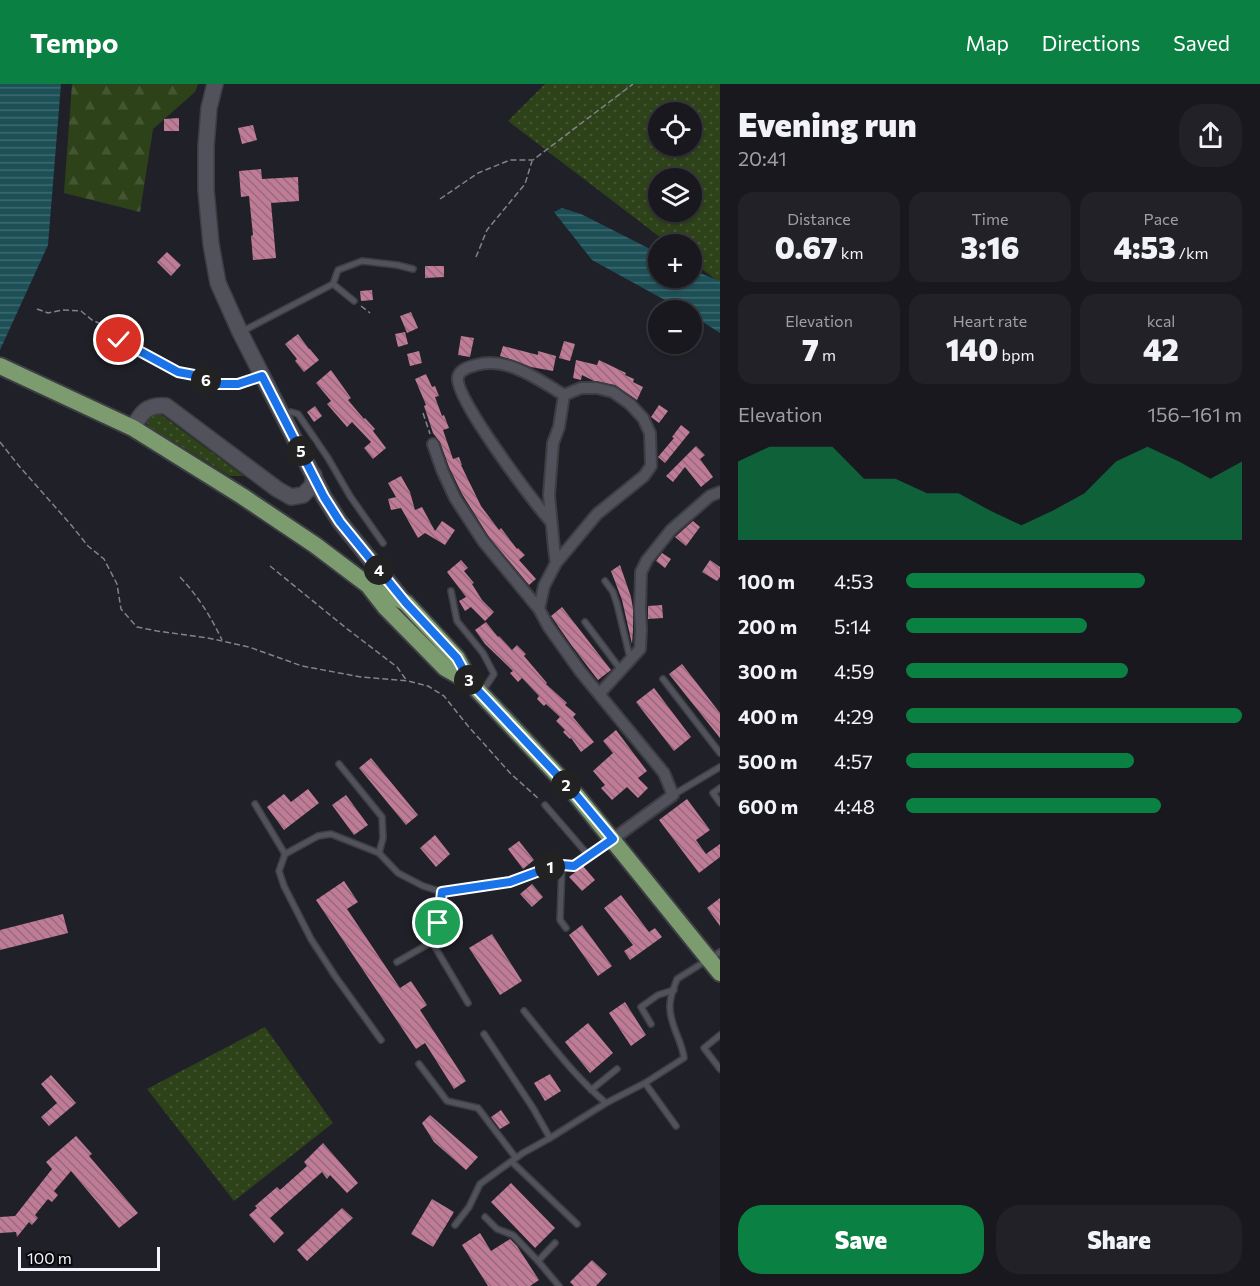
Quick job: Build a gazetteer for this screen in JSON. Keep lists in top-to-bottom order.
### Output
{
  "scale_bar": "100 m",
  "page": {
    "header": "Tempo",
    "nav": ["Map", "Directions", "Saved"],
    "heading": ["Evening run", "20:41"],
    "map_buttons": ["+", "−"],
    "stats": [
      ["Distance", "0.67 km"],
      ["Time", "3:16"],
      ["Pace", "4:53 /km"],
      ["Elevation", "7 m"],
      ["Heart rate", "140 bpm"],
      ["kcal", "42"]
    ],
    "pins": [
      "6",
      "5",
      "4",
      "3",
      "2",
      "1"
    ],
    "chart": ["Elevation", "156–161 m"],
    "list": [
      {
        "name": "100 m",
        "note": "4:53"
      },
      {
        "name": "200 m",
        "note": "5:14"
      },
      {
        "name": "300 m",
        "note": "4:59"
      },
      {
        "name": "400 m",
        "note": "4:29"
      },
      {
        "name": "500 m",
        "note": "4:57"
      },
      {
        "name": "600 m",
        "note": "4:48"
      }
    ],
    "buttons": ["Save", "Share"],
    "scale": "100 m"
  }
}
